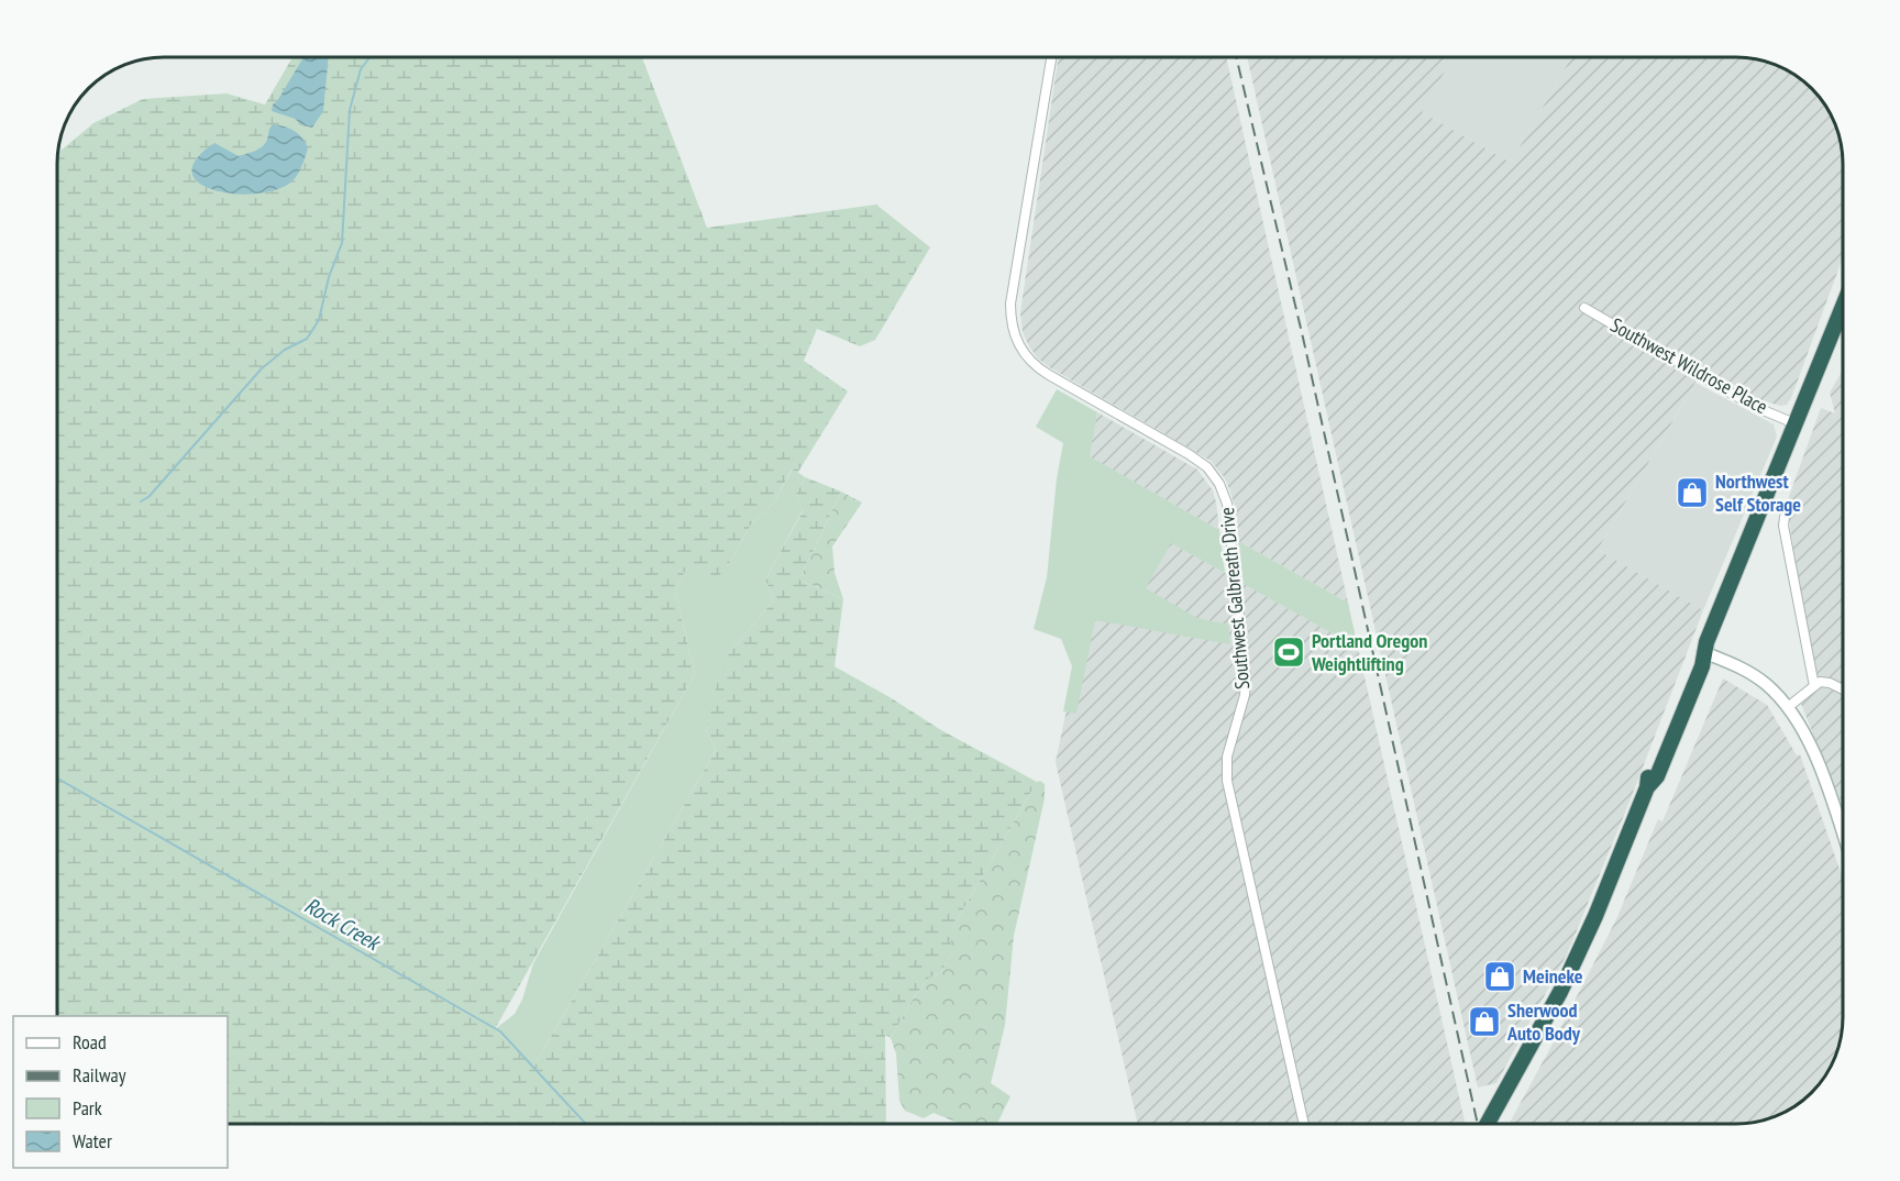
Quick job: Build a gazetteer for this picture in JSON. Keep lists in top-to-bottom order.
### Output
{
  "streets": {
    "street": ["Southwest Wildrose Place", "Southwest Galbreath Drive"]
  },
  "water": ["Rock Creek"],
  "places": {
    "shop": ["Northwest Self Storage", "Meineke", "Sherwood Auto Body"],
    "sports": ["Portland Oregon Weightlifting"]
  },
  "legend": [
    "Road",
    "Railway",
    "Park",
    "Water"
  ]
}
